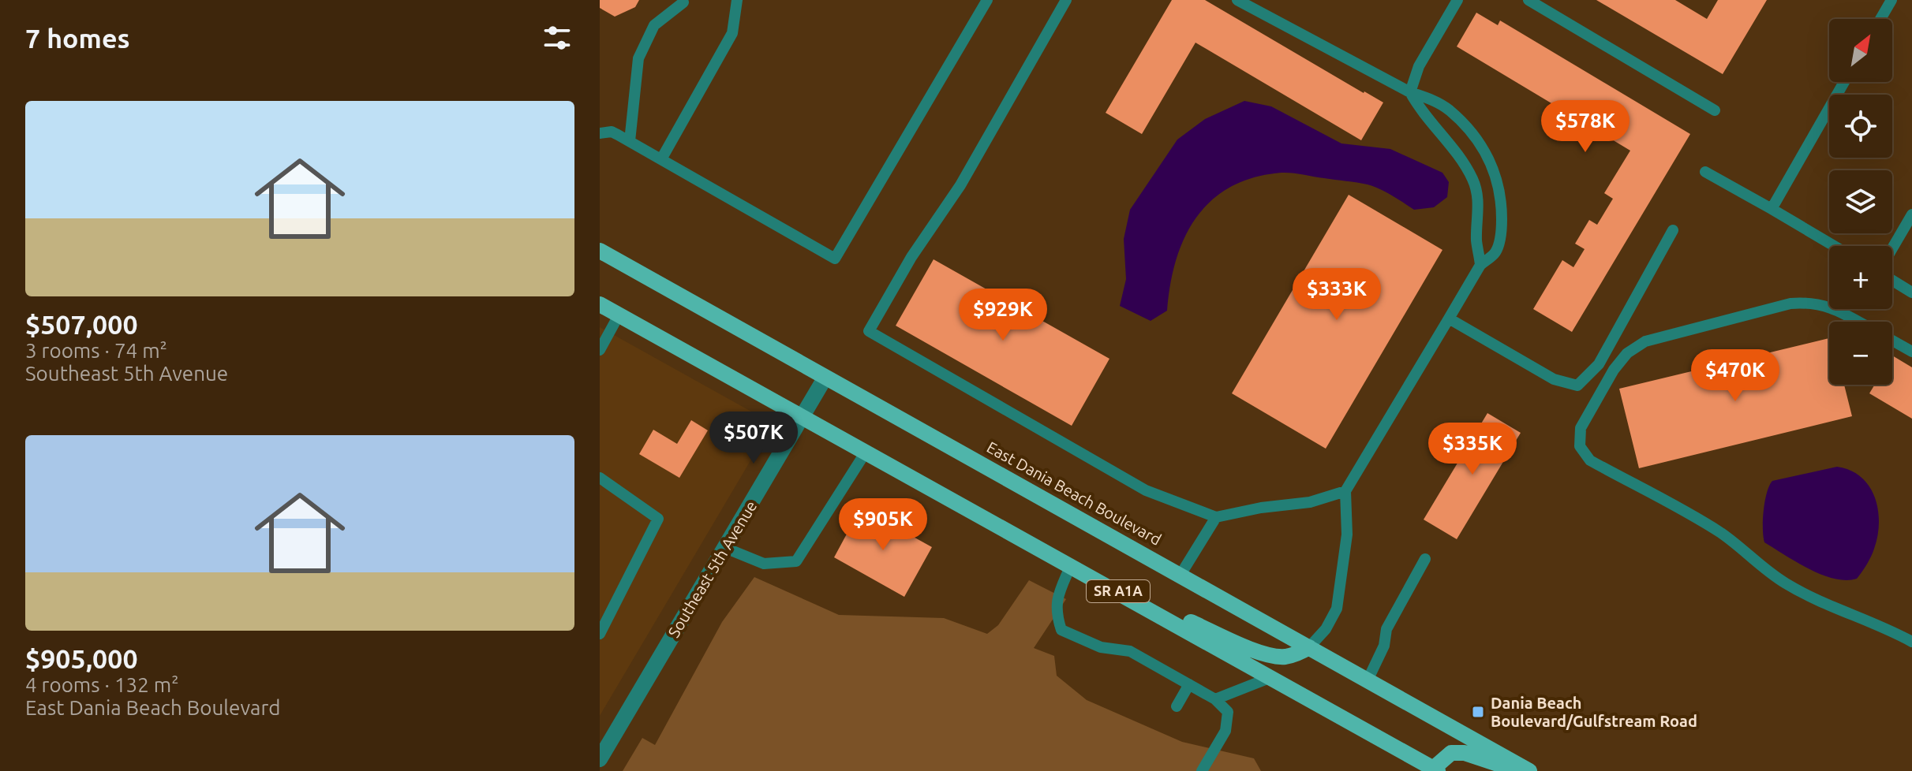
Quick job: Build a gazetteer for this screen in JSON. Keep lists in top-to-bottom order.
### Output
{
  "streets": {
    "main road": ["East Dania Beach Boulevard", "SR A1A"],
    "street": ["Southeast 5th Avenue"]
  },
  "crossings": [
    ["East Dania Beach Boulevard", "Southeast 5th Avenue"],
    ["Southeast 5th Avenue", "SR A1A"]
  ],
  "places": {
    "transit": ["Dania Beach Boulevard/Gulfstream Road"]
  },
  "north": "top right",
  "page": {
    "heading": "7 homes",
    "map_buttons": ["+", "−"],
    "list": [
      {
        "name": "$507,000",
        "note": "3 rooms · 74 m² · Southeast 5th Avenue"
      },
      {
        "name": "$905,000",
        "note": "4 rooms · 132 m² · East Dania Beach Boulevard"
      }
    ],
    "price": [
      "$578K",
      "$333K",
      "$929K",
      "$470K",
      "$507K",
      "$335K",
      "$905K"
    ]
  }
}
